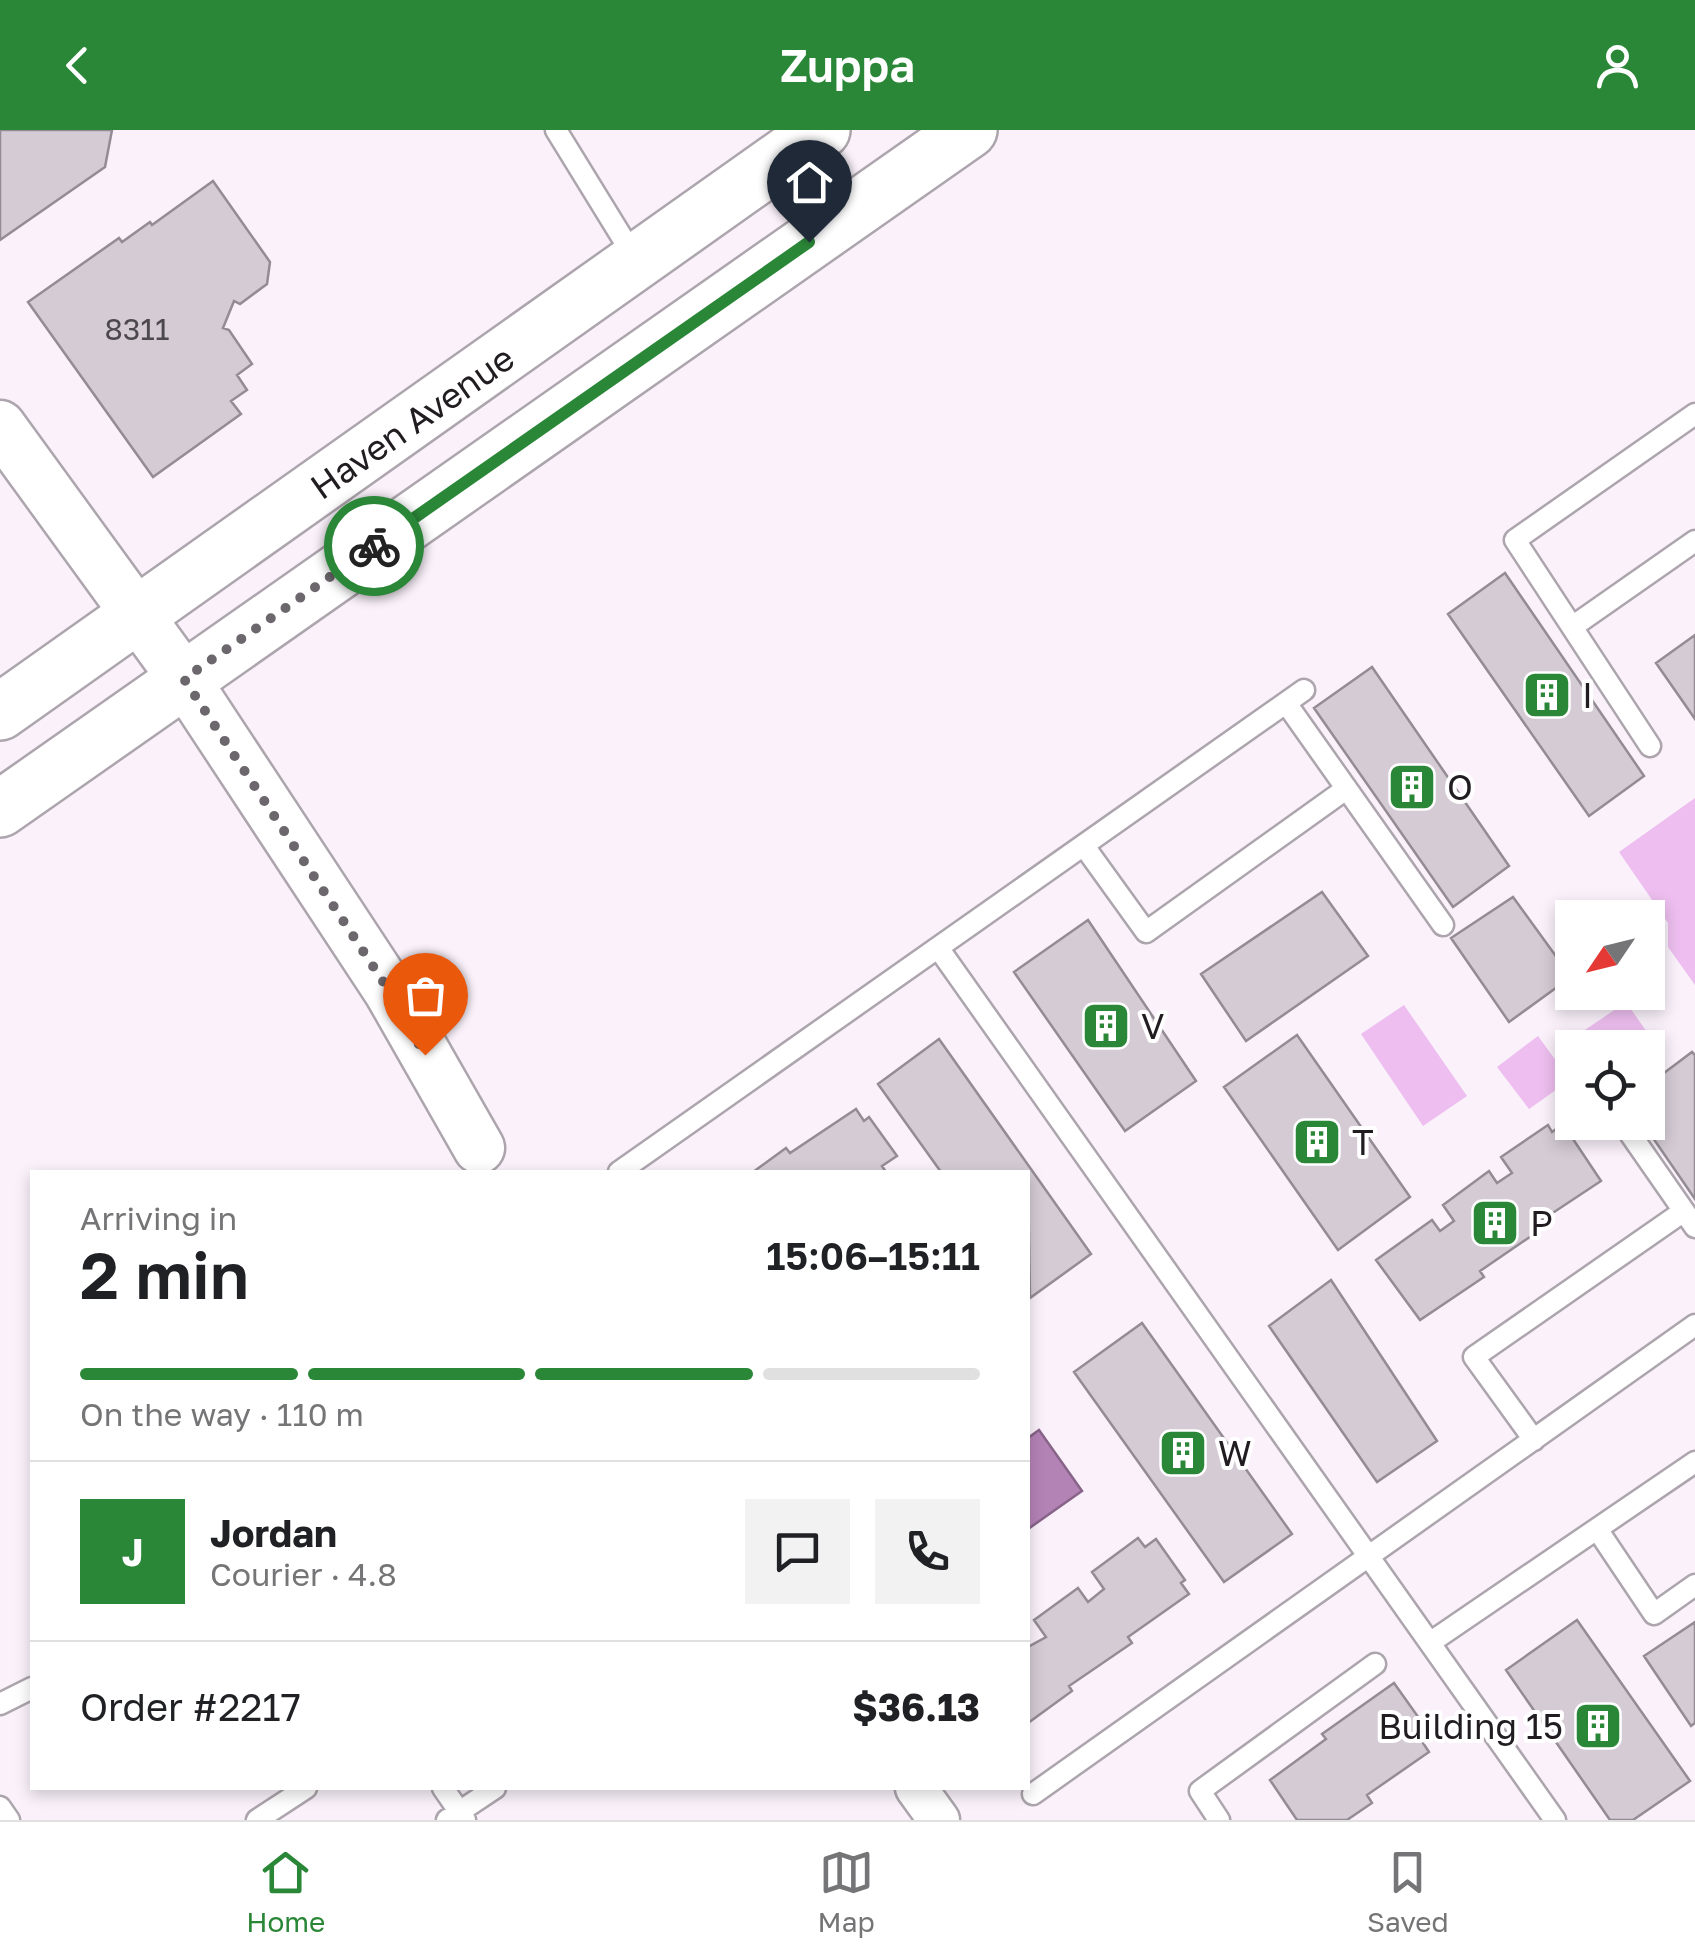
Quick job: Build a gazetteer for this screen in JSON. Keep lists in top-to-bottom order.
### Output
{
  "streets": {
    "main road": ["Haven Avenue"]
  },
  "places": {
    "building": [
      "I",
      "O",
      "V",
      "T",
      "P",
      "W",
      "Building 15"
    ]
  },
  "house_numbers": ["8311"],
  "north": "bottom left",
  "page": {
    "header": "Zuppa",
    "heading": ["2 min", "Arriving in", "15:06–15:11"],
    "panel": [
      "Jordan",
      "Courier · 4.8",
      "Order #2217",
      "$36.13"
    ],
    "bar": "On the way · 110 m",
    "round": "J",
    "tabs": ["Home", "Map", "Saved"]
  }
}
